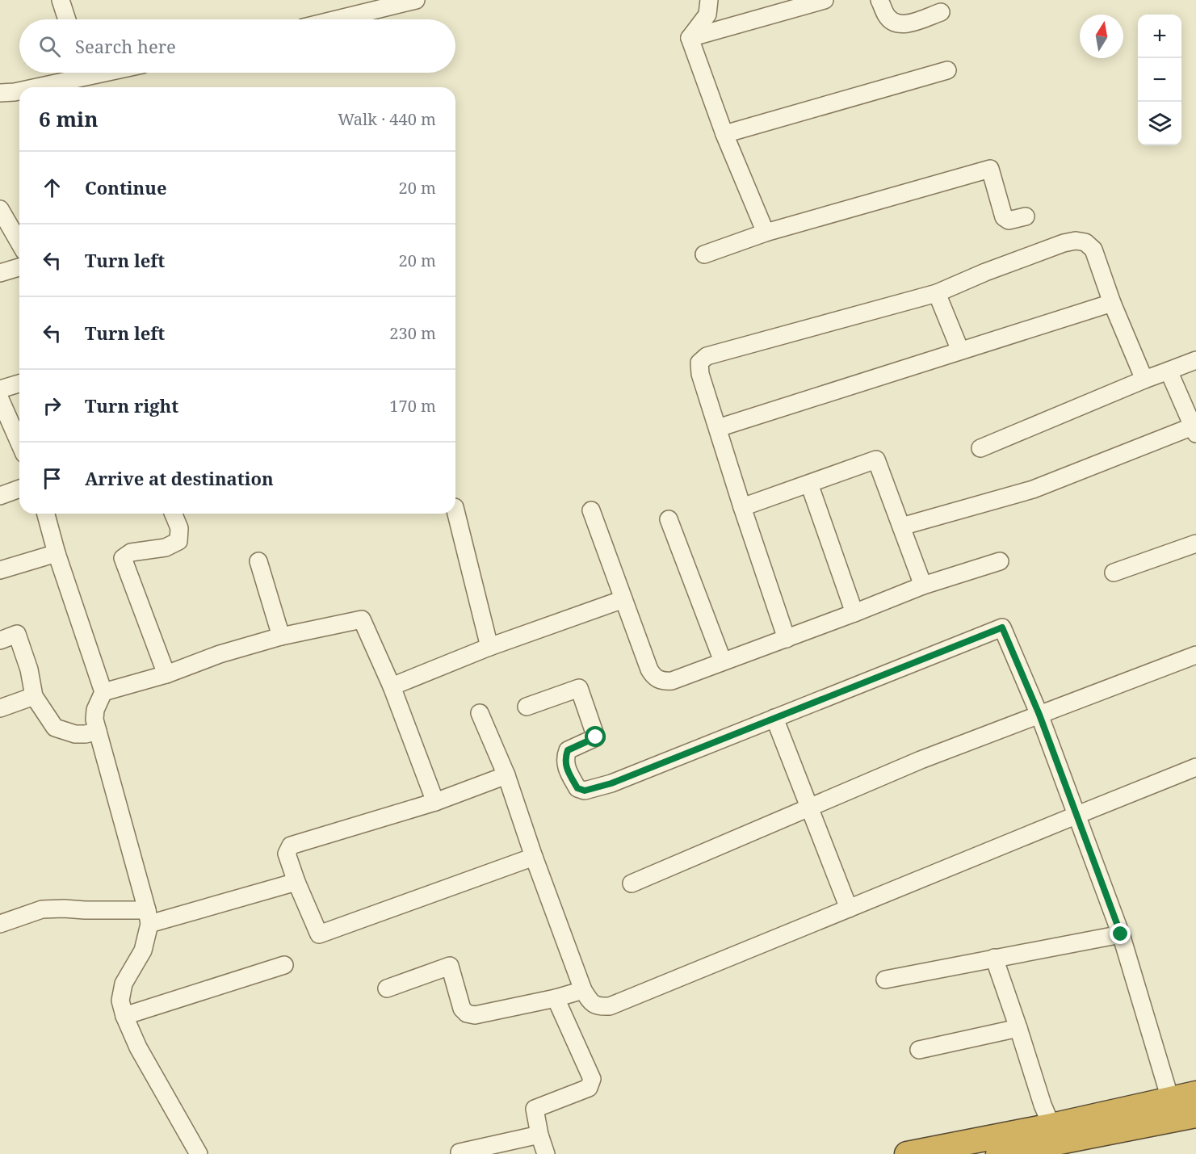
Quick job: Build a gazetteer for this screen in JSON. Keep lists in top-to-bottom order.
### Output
{
  "north": "top",
  "page": {
    "map_buttons": ["+", "−"],
    "search": "Search here",
    "heading": ["6 min", "Walk · 440 m"],
    "list": [
      ["Continue", "20 m"],
      ["Turn left", "20 m"],
      ["Turn left", "230 m"],
      ["Turn right", "170 m"],
      "Arrive at destination"
    ]
  }
}
